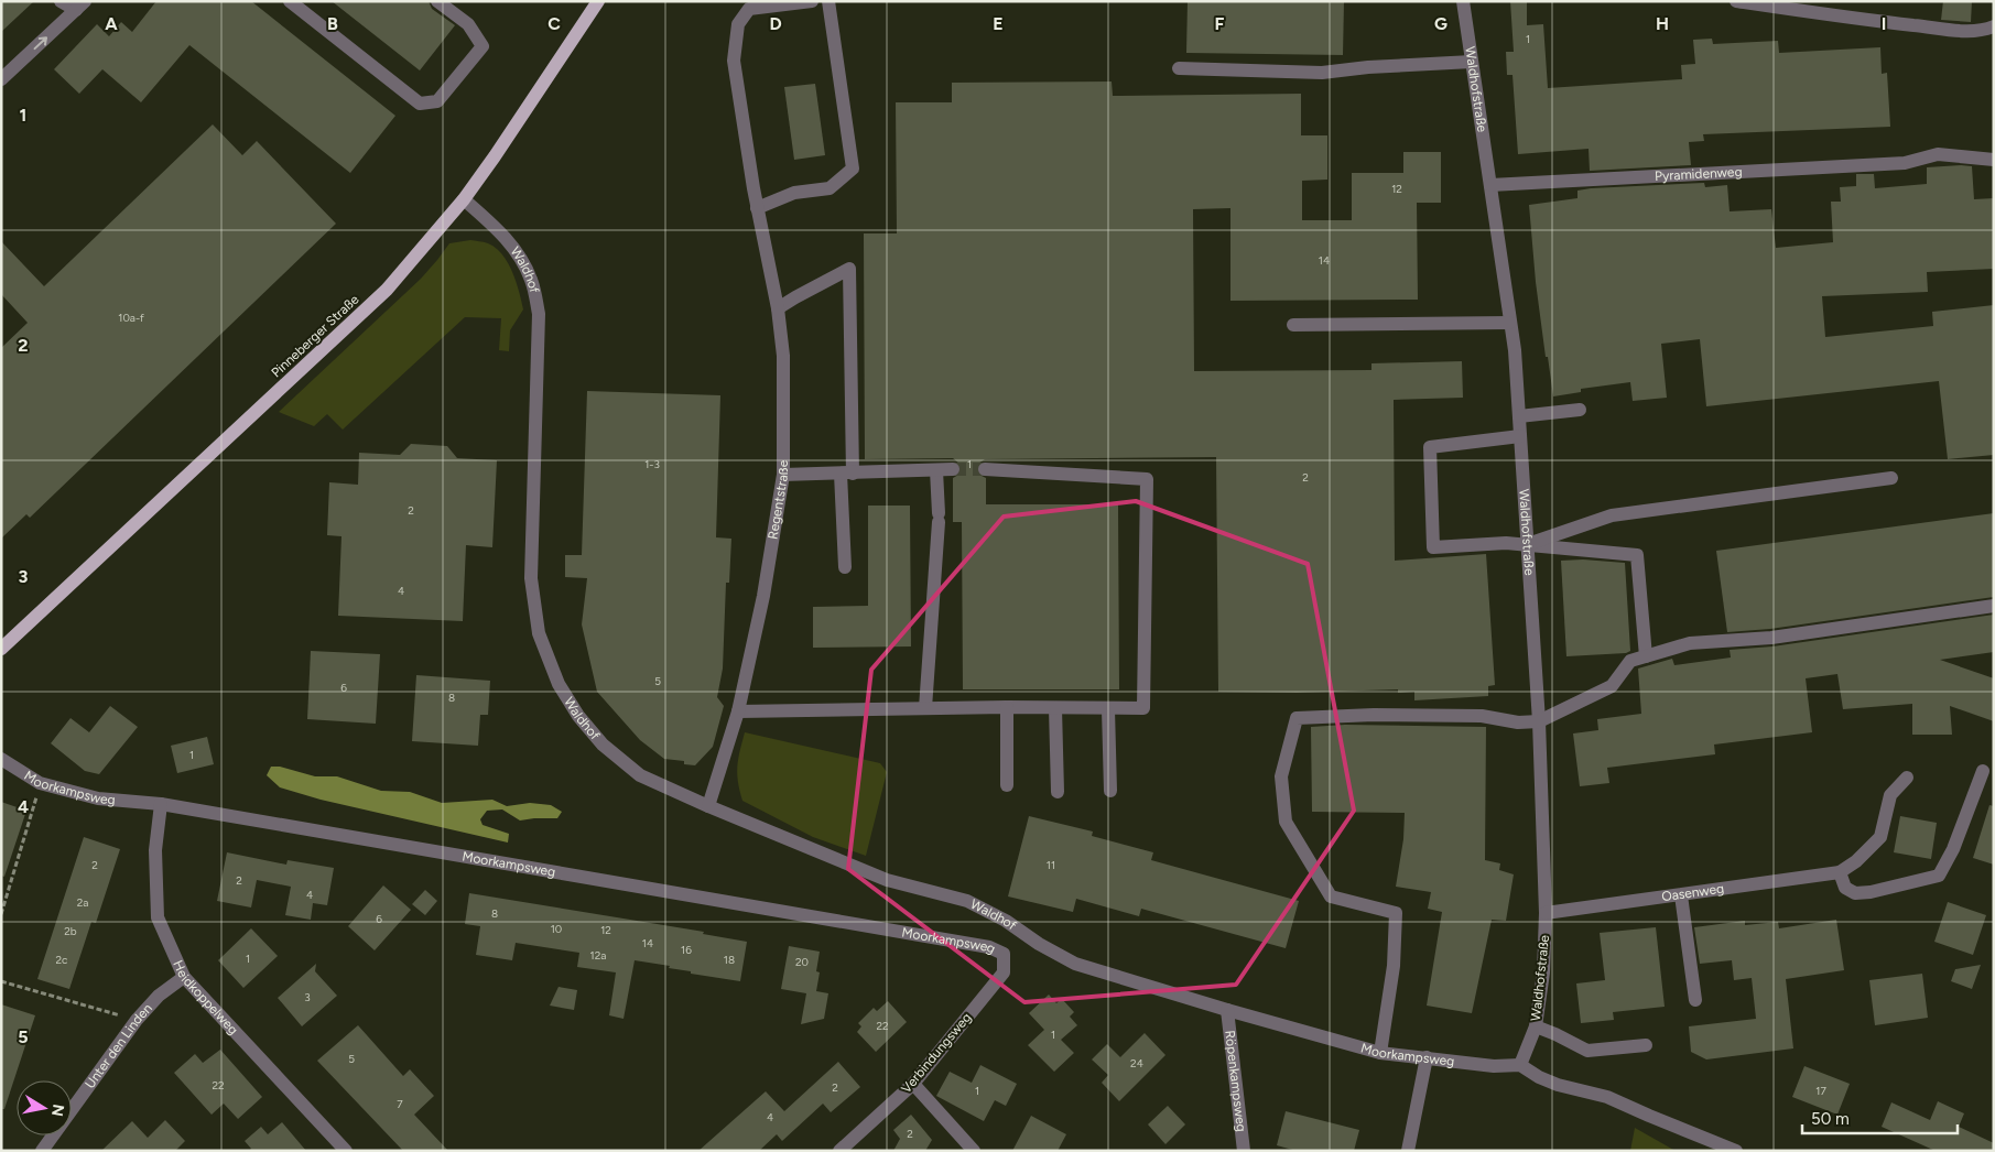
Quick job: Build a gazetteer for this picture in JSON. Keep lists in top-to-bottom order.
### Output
{
  "streets": {
    "main road": ["Pinneberger Straße"],
    "street": [
      "Waldhofstraße",
      "Pyramidenweg",
      "Waldhof",
      "Regentstraße",
      "Moorkampsweg",
      "Oasenweg",
      "Heidkoppelweg",
      "Unter den Linden",
      "Verbindungsweg",
      "Röpenkampsweg"
    ]
  },
  "crossings": [
    ["Waldhofstraße", "Pyramidenweg"],
    ["Waldhofstraße", "Moorkampsweg"],
    ["Waldhofstraße", "Oasenweg"],
    ["Waldhof", "Pinneberger Straße"],
    ["Waldhof", "Regentstraße"],
    ["Waldhof", "Moorkampsweg"],
    ["Moorkampsweg", "Heidkoppelweg"],
    ["Moorkampsweg", "Verbindungsweg"],
    ["Moorkampsweg", "Röpenkampsweg"],
    ["Heidkoppelweg", "Unter den Linden"]
  ],
  "house_numbers": [
    "1",
    "12",
    "14",
    "10a-f",
    "1-3",
    "1",
    "2",
    "2",
    "4",
    "5",
    "6",
    "8",
    "1",
    "2",
    "11",
    "2",
    "4",
    "2a",
    "8",
    "6",
    "10",
    "12",
    "2b",
    "14",
    "16",
    "12a",
    "1",
    "2c",
    "18",
    "20",
    "3",
    "22",
    "1",
    "5",
    "24",
    "22",
    "2",
    "1",
    "17",
    "7",
    "4",
    "2"
  ],
  "scale_bar": "50 m",
  "north": "right",
  "grid": {
    "columns": [
      "A",
      "B",
      "C",
      "D",
      "E",
      "F",
      "G",
      "H",
      "I"
    ],
    "rows": [
      "1",
      "2",
      "3",
      "4",
      "5"
    ]
  }
}
